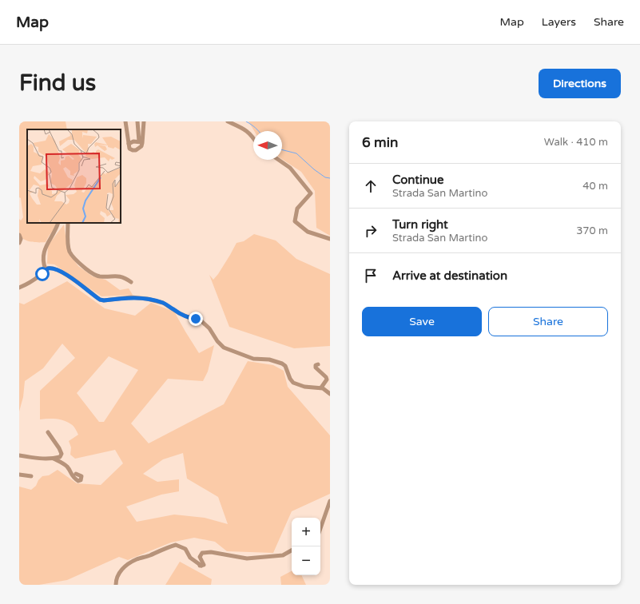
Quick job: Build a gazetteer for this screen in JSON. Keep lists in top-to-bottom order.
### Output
{
  "north": "left",
  "page": {
    "header": "Map",
    "nav": ["Map", "Layers", "Share"],
    "buttons": [
      "Directions",
      ["Save", "Share"]
    ],
    "title": "Find us",
    "heading": ["6 min", "Walk · 410 m"],
    "list": [
      ["Continue", "Strada San Martino", "40 m"],
      ["Turn right", "Strada San Martino", "370 m"],
      "Arrive at destination"
    ],
    "map_buttons": ["+", "−"]
  }
}
